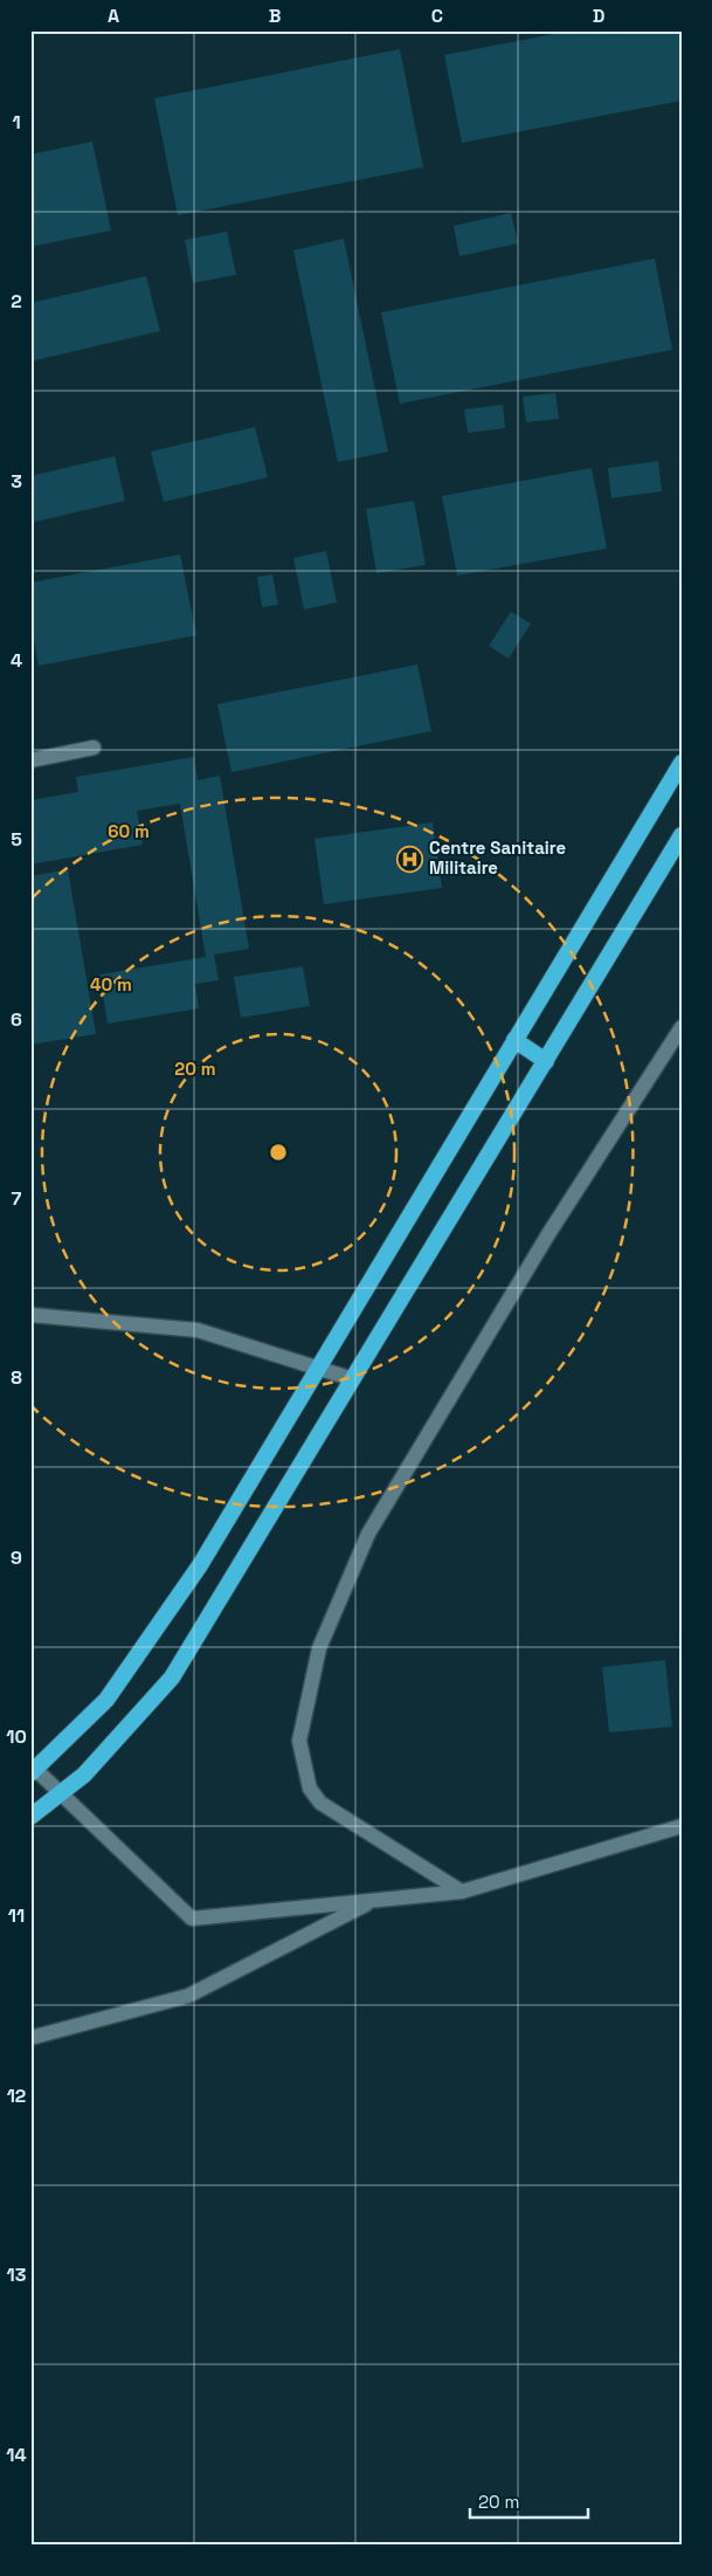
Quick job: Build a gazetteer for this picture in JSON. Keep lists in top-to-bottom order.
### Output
{
  "places": {
    "hospital": ["Centre Sanitaire Militaire"]
  },
  "scale_bar": "20 m",
  "grid": {
    "columns": [
      "A",
      "B",
      "C",
      "D"
    ],
    "rows": [
      "1",
      "2",
      "3",
      "4",
      "5",
      "6",
      "7",
      "8",
      "9",
      "10",
      "11",
      "12",
      "13",
      "14"
    ]
  },
  "rings": ["60 m", "40 m", "20 m"]
}
